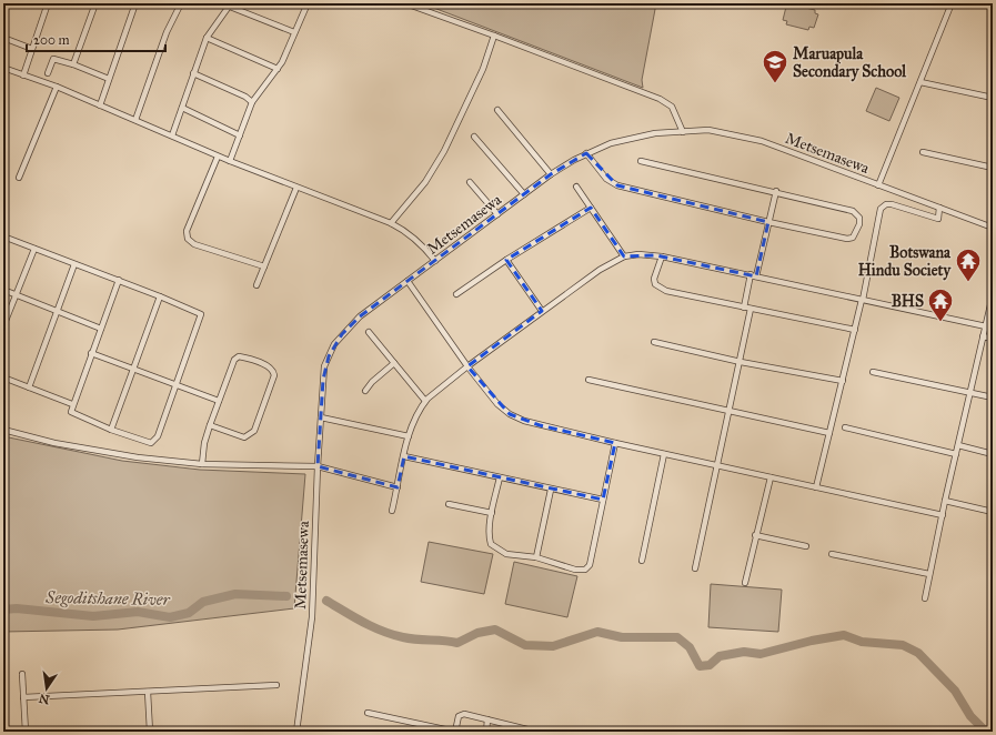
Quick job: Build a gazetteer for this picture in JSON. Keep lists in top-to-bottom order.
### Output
{
  "streets": {
    "street": ["Metsemasewa"]
  },
  "water": ["Segoditshane River"],
  "places": {
    "school or university": ["Maruapula Secondary School"],
    "temple": ["Botswana Hindu Society", "BHS"]
  },
  "scale_bar": "200 m",
  "north": "bottom"
}
